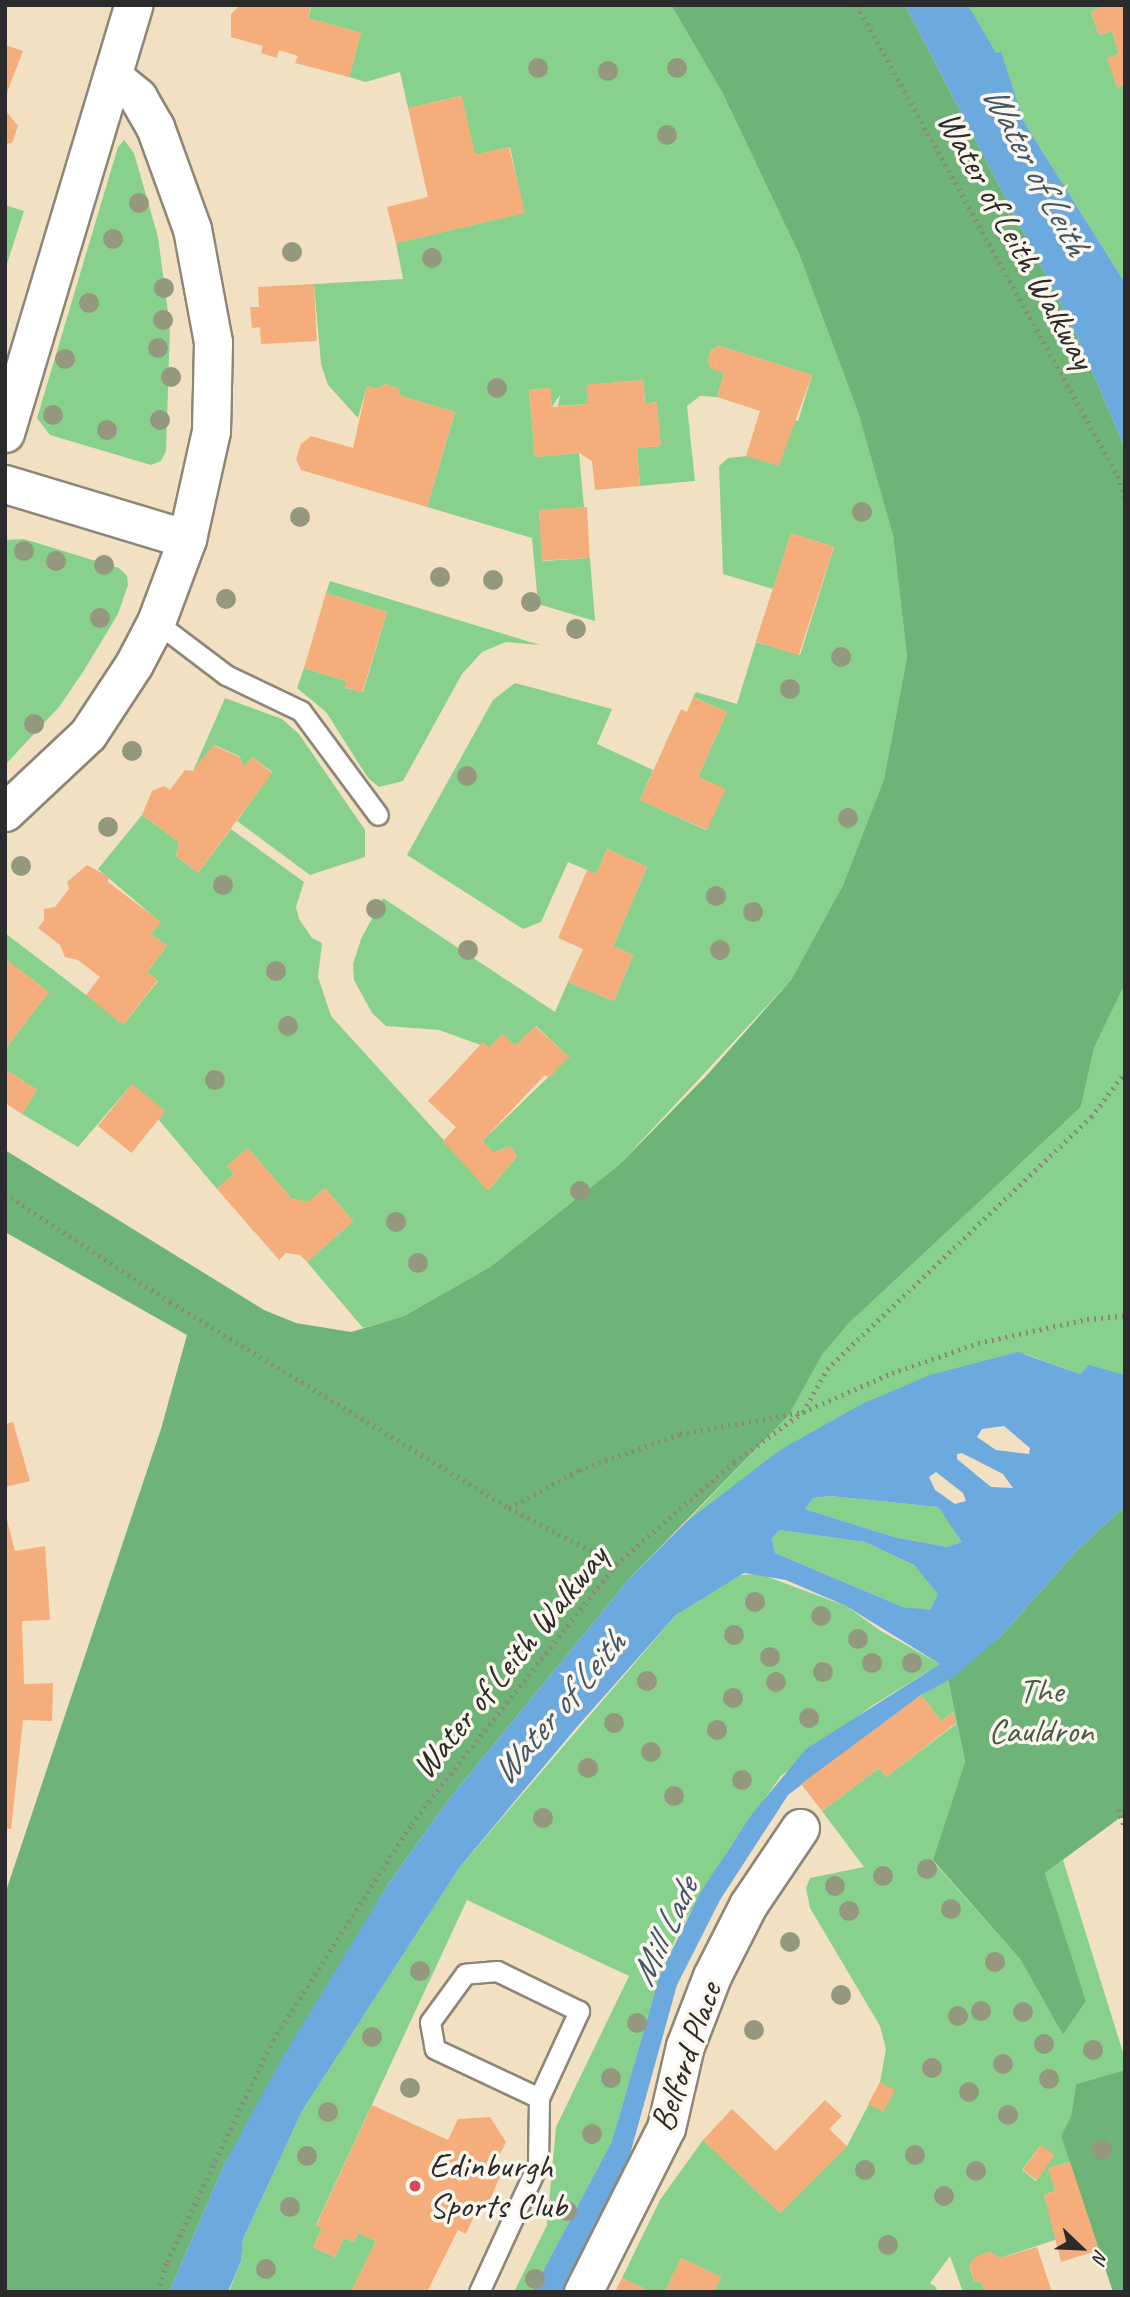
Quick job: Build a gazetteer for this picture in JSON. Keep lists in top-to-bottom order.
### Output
{
  "streets": {
    "street": ["Belford Place"],
    "path": ["Water of Leith Walkway"]
  },
  "water": ["Water of Leith", "Mill Lade"],
  "parks": ["The Cauldron"],
  "places": ["Edinburgh Sports Club"],
  "north": "bottom right"
}
